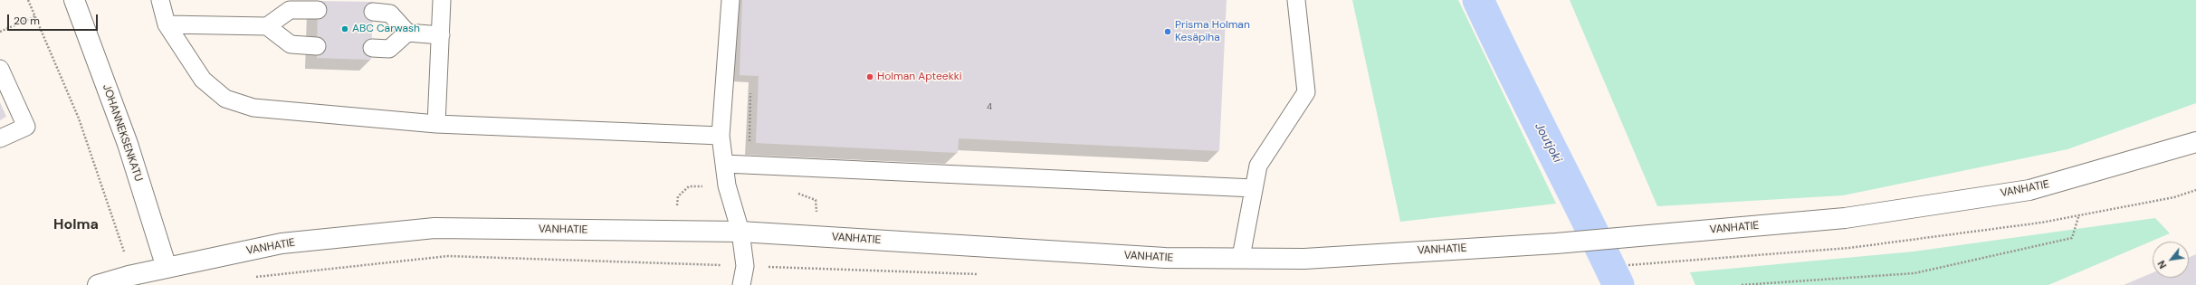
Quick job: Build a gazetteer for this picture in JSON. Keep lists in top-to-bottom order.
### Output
{
  "streets": {
    "street": ["JOHANNEKSENKATU", "VANHATIE"]
  },
  "crossings": [
    ["JOHANNEKSENKATU", "VANHATIE"]
  ],
  "districts": ["Holma"],
  "water": ["Joutjoki"],
  "places": ["ABC Carwash", "Prisma Holman Kesäpiha", "Holman Apteekki"],
  "house_numbers": ["4"],
  "scale_bar": "20 m",
  "north": "bottom left"
}
